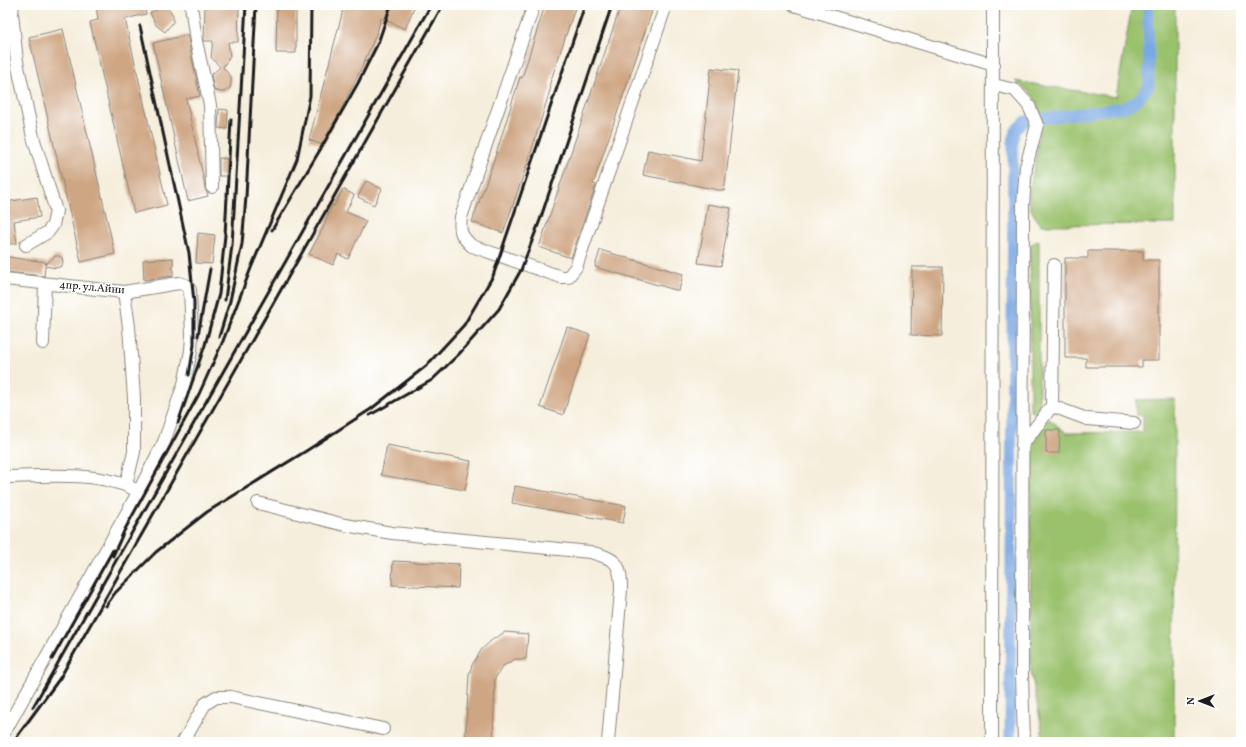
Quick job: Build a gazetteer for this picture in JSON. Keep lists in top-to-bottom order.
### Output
{
  "streets": {
    "street": ["4пр. ул.Айни"]
  },
  "north": "left"
}
